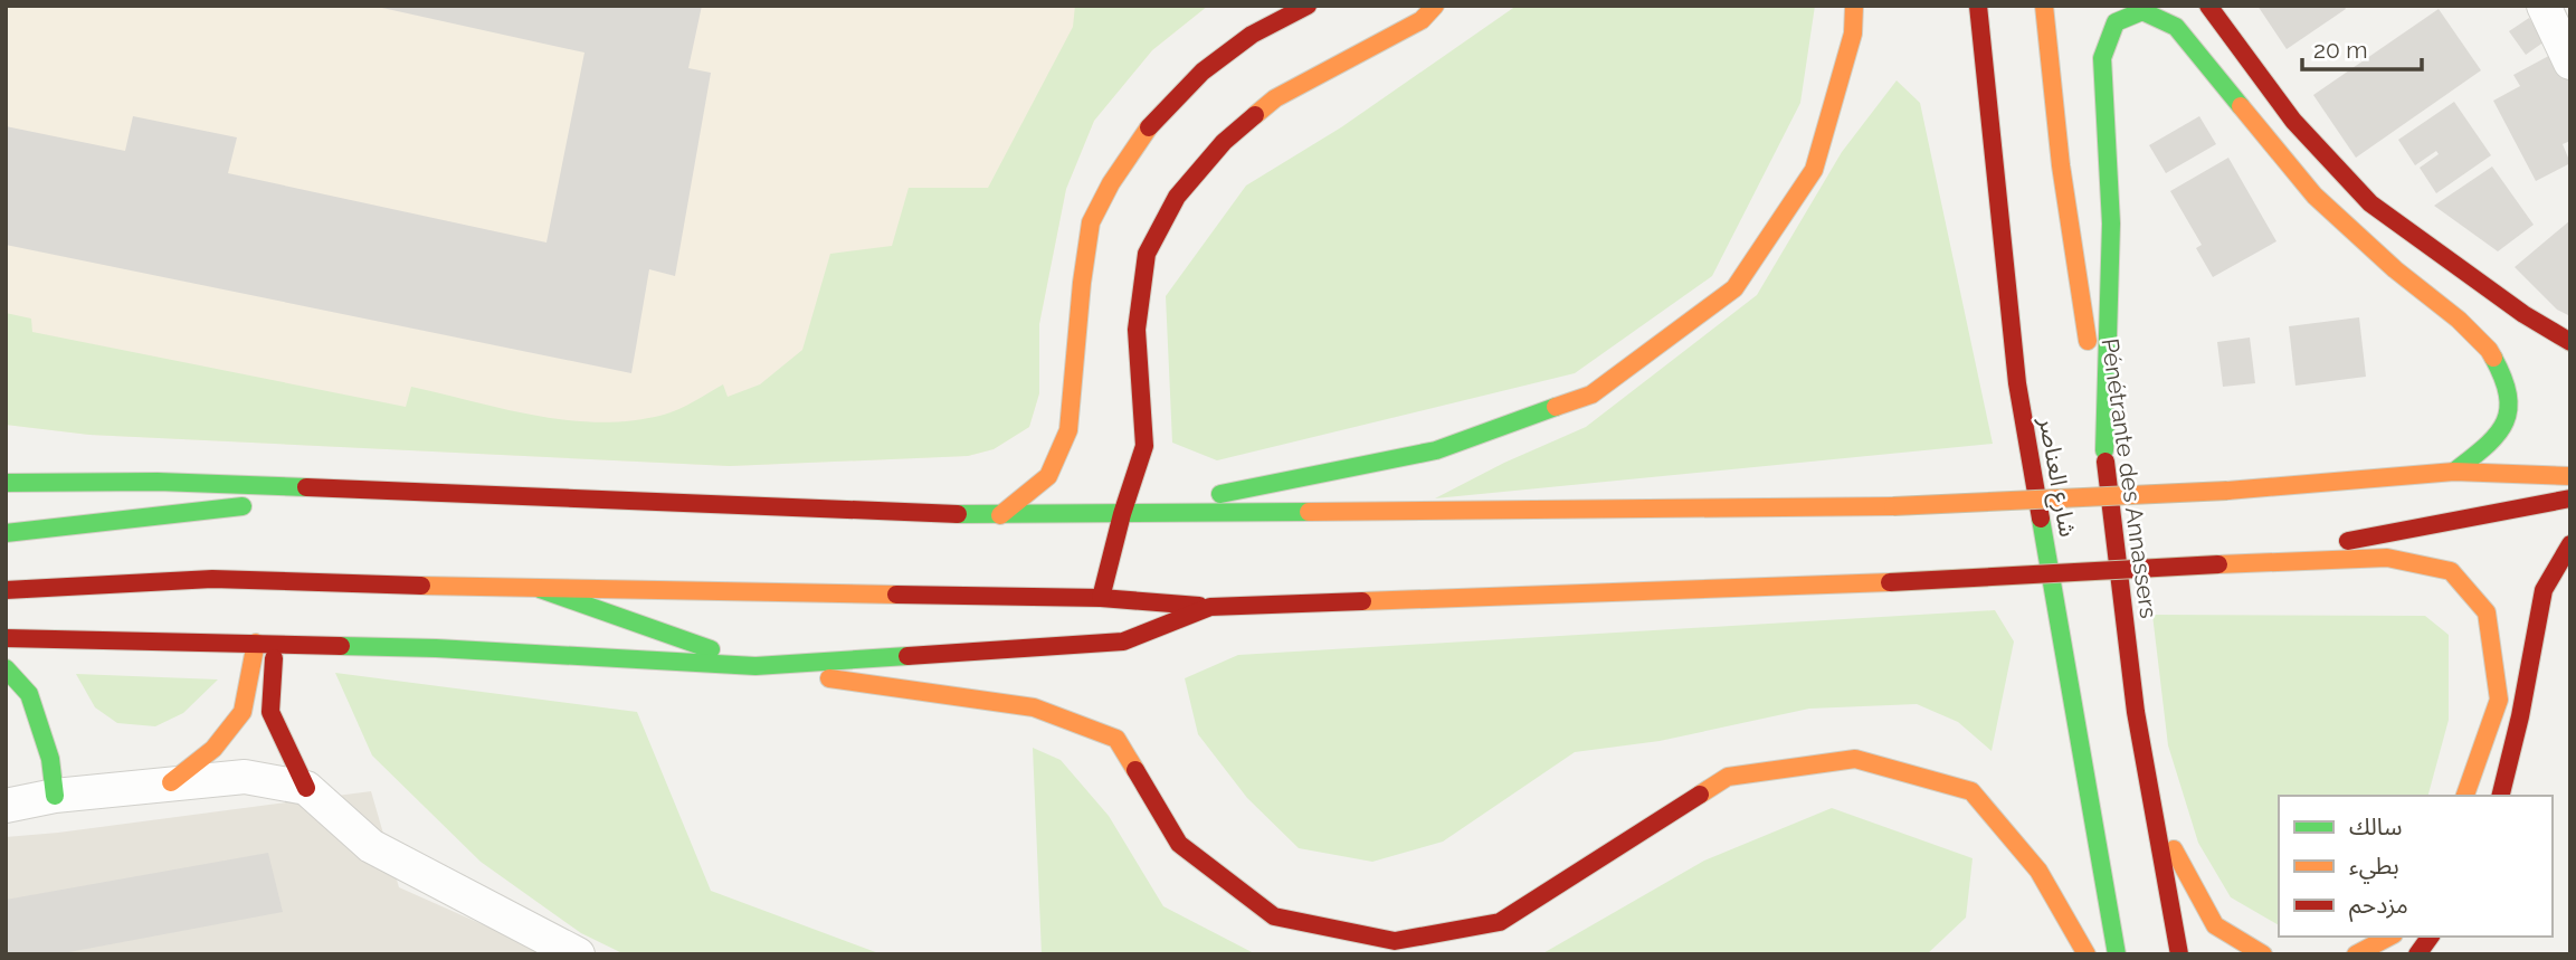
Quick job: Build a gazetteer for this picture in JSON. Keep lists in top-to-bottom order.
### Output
{
  "streets": {
    "main road": ["شارع العناصر", "Pénétrante des Annassers"]
  },
  "legend": ["سالك", "بطيء", "مزدحم"],
  "scale_bar": "20 m"
}
